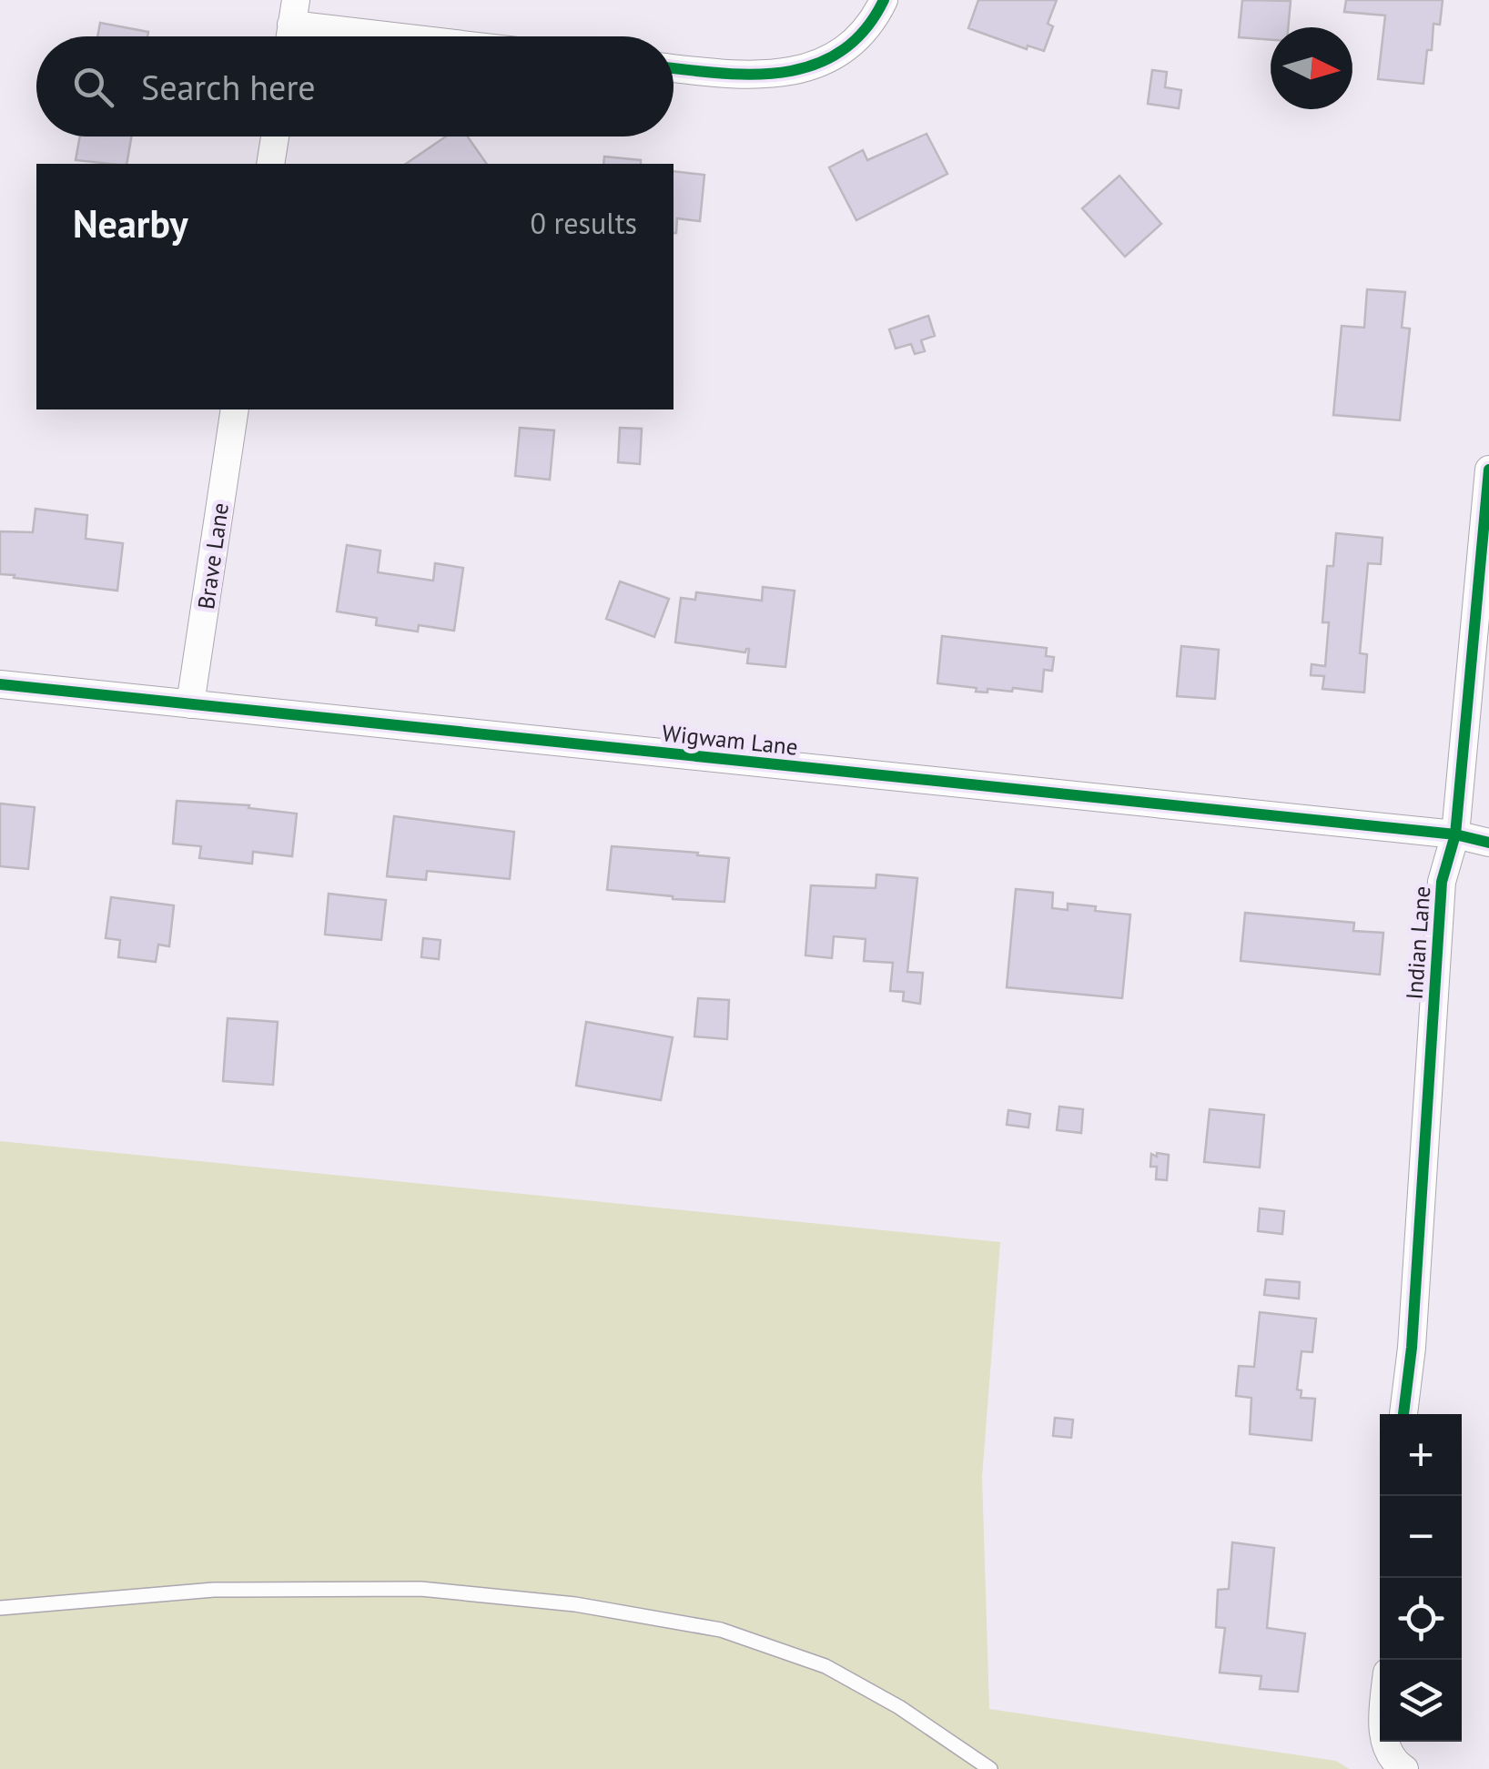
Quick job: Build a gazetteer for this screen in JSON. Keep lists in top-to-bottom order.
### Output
{
  "streets": {
    "street": ["Brave Lane", "Wigwam Lane", "Indian Lane"]
  },
  "crossings": [
    ["Brave Lane", "Wigwam Lane"],
    ["Wigwam Lane", "Indian Lane"]
  ],
  "north": "right",
  "page": {
    "search": "Search here",
    "heading": ["Nearby", "0 results"],
    "map_buttons": ["+", "−"]
  }
}
